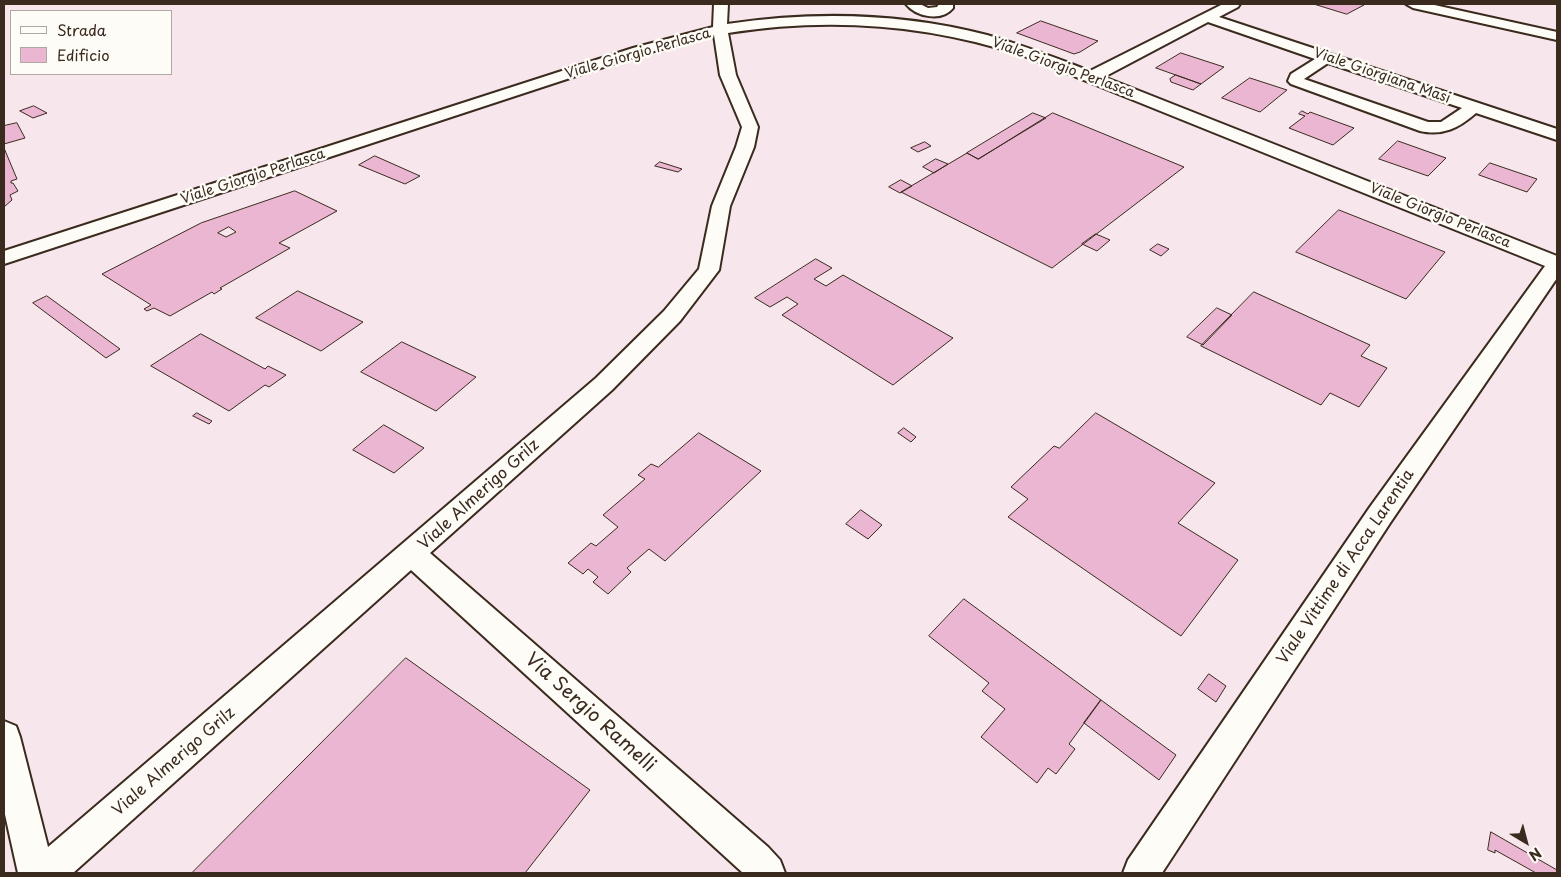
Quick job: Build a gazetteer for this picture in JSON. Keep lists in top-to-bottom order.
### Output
{
  "streets": {
    "street": [
      "Viale Giorgio Perlasca",
      "Viale Giorgiana Masi",
      "Viale Almerigo Grilz",
      "Viale Vittime di Acca Larentia",
      "Via Sergio Ramelli"
    ]
  },
  "crossings": [
    ["Viale Giorgio Perlasca", "Viale Almerigo Grilz"],
    ["Viale Giorgio Perlasca", "Viale Vittime di Acca Larentia"],
    ["Viale Almerigo Grilz", "Via Sergio Ramelli"]
  ],
  "legend": ["Strada", "Edificio"],
  "north": "bottom right"
}
